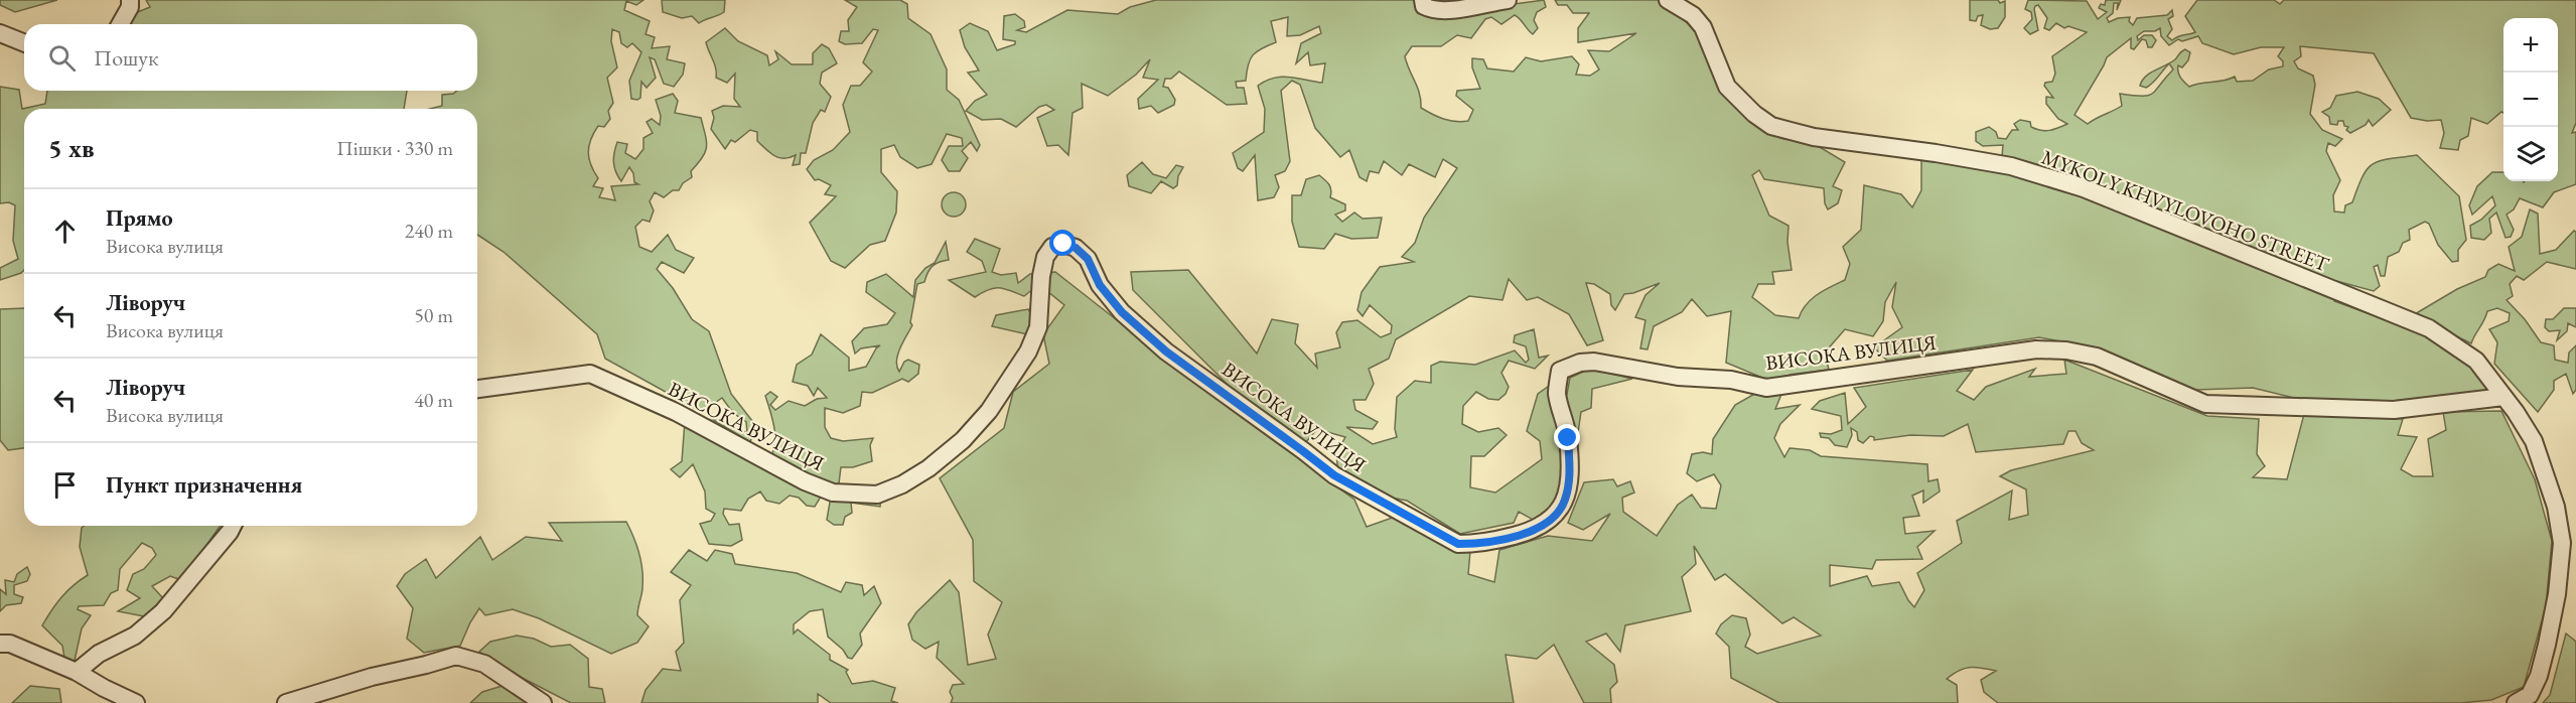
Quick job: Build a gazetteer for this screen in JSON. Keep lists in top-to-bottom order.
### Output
{
  "streets": {
    "street": ["MYKOLY KHVYLOVOHO STREET", "ВИСОКА ВУЛИЦЯ"]
  },
  "crossings": [
    ["MYKOLY KHVYLOVOHO STREET", "ВИСОКА ВУЛИЦЯ"]
  ],
  "page": {
    "map_buttons": ["+", "−"],
    "search": "Пошук",
    "heading": ["5 хв", "Пішки · 330 m"],
    "list": [
      ["Прямо", "Висока вулиця", "240 m"],
      ["Ліворуч", "Висока вулиця", "50 m"],
      ["Ліворуч", "Висока вулиця", "40 m"],
      "Пункт призначення"
    ]
  }
}
